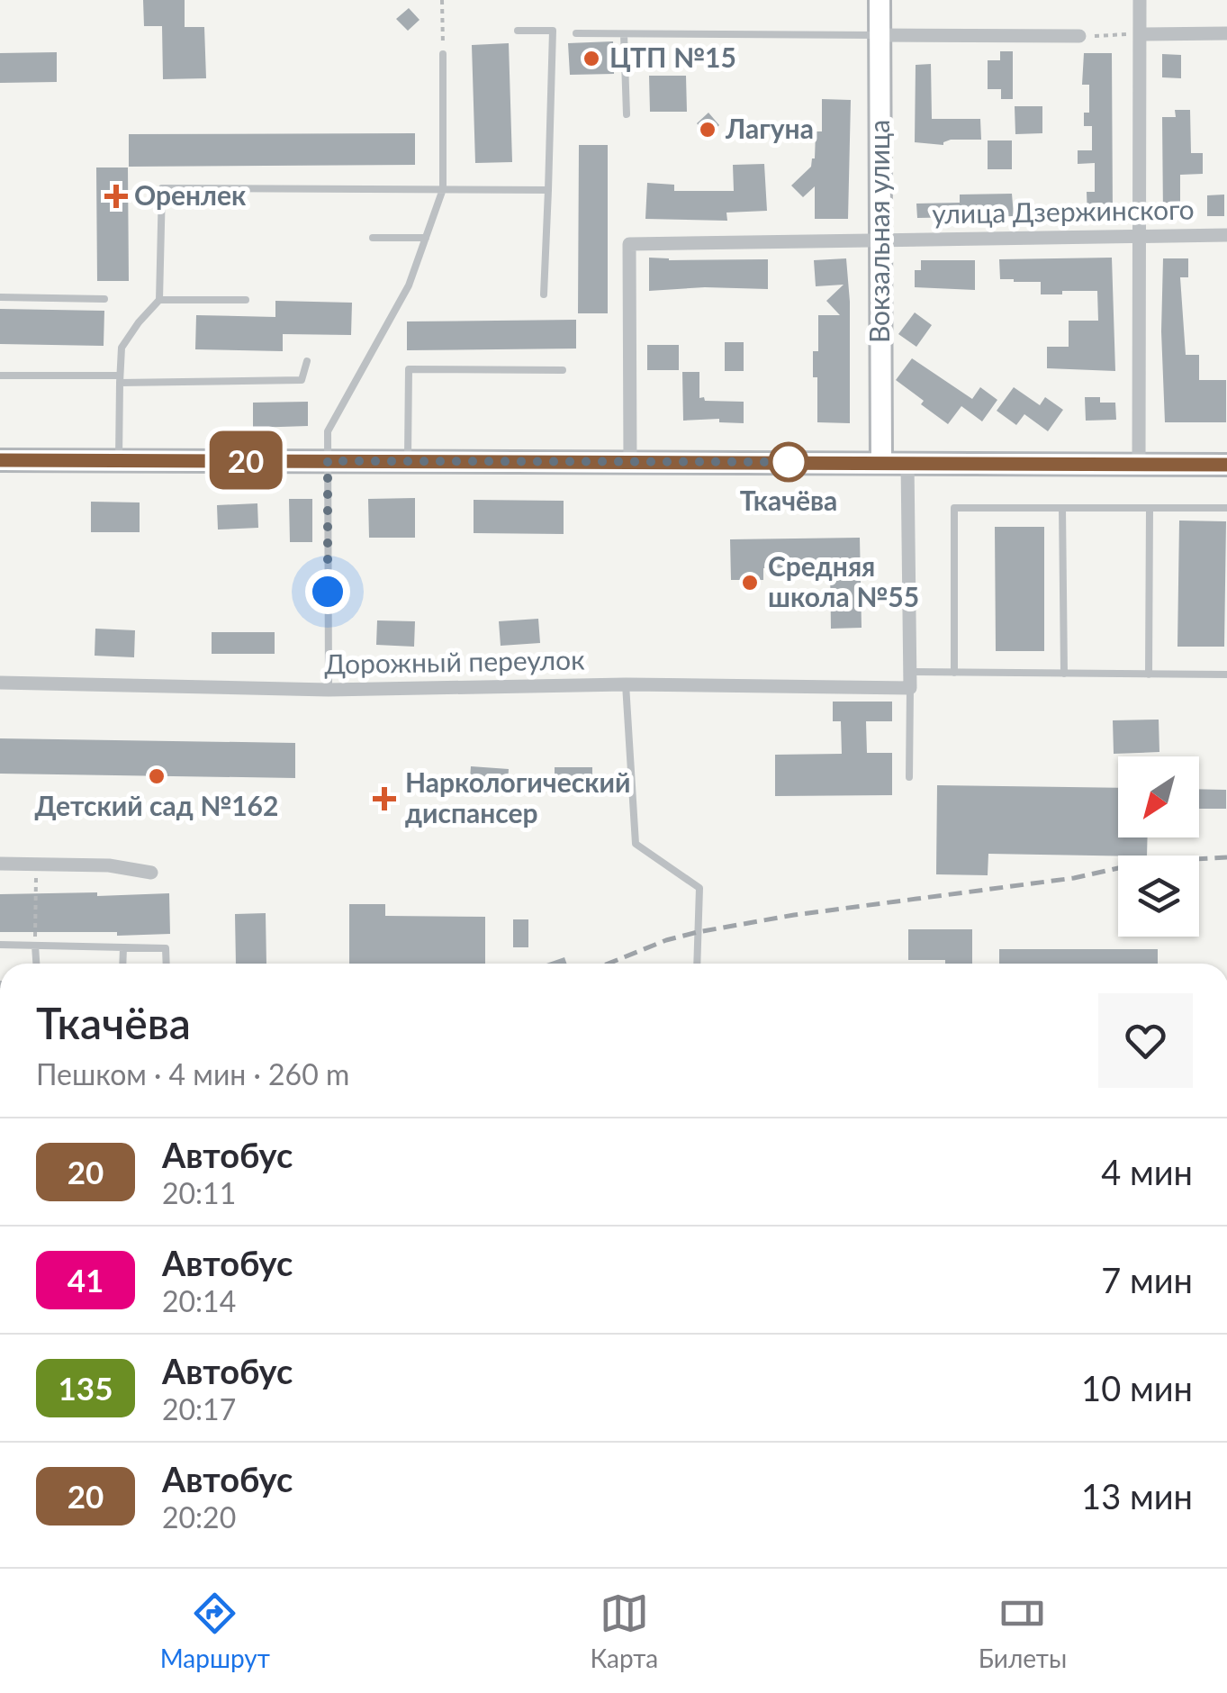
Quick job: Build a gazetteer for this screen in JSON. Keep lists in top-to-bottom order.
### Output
{
  "streets": {
    "street": ["улица Дзержинского", "Вокзальная улица", "Дорожный переулок"]
  },
  "crossings": [
    ["улица Дзержинского", "Вокзальная улица"]
  ],
  "places": {
    "other": [
      "ЦТП №15",
      "Лагуна",
      "Ткачёва",
      "Средняя школа №55",
      "Детский сад №162"
    ],
    "health": ["Оренлек", "Наркологический диспансер"]
  },
  "lines": ["bus line 20"],
  "north": "bottom left",
  "page": {
    "on_map": "20",
    "heading": ["Ткачёва", "Пешком · 4 мин · 260 m"],
    "list": [
      {
        "mark": "20",
        "name": "Автобус",
        "note": "20:11",
        "value": "4 мин"
      },
      {
        "mark": "41",
        "name": "Автобус",
        "note": "20:14",
        "value": "7 мин"
      },
      {
        "mark": "135",
        "name": "Автобус",
        "note": "20:17",
        "value": "10 мин"
      },
      {
        "mark": "20",
        "name": "Автобус",
        "note": "20:20",
        "value": "13 мин"
      }
    ],
    "tabs": ["Маршрут", "Карта", "Билеты"]
  }
}
